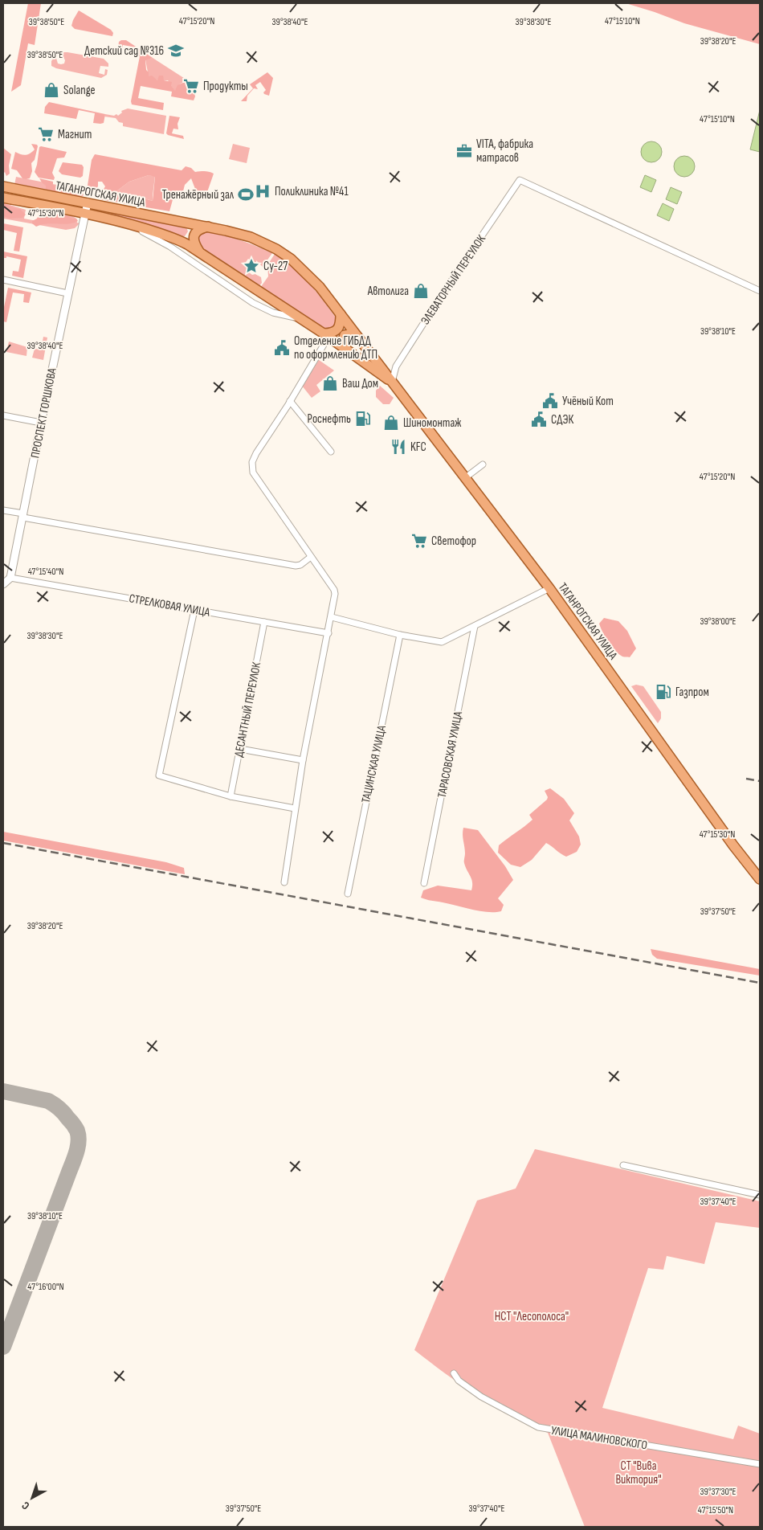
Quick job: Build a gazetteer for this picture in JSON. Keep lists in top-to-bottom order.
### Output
{
  "streets": {
    "main road": ["ТАГАНРОГСКАЯ УЛИЦА"],
    "street": [
      "ЭЛЕВАТОРНЫЙ ПЕРЕУЛОК",
      "ПРОСПЕКТ ГОРШКОВА",
      "СТРЕЛКОВАЯ УЛИЦА",
      "ДЕСАНТНЫЙ ПЕРЕУЛОК",
      "ТАРАСОВСКАЯ УЛИЦА",
      "ТАЦИНСКАЯ УЛИЦА",
      "УЛИЦА МАЛИНОВСКОГО"
    ]
  },
  "crossings": [
    ["ТАГАНРОГСКАЯ УЛИЦА", "ЭЛЕВАТОРНЫЙ ПЕРЕУЛОК"],
    ["ТАГАНРОГСКАЯ УЛИЦА", "ПРОСПЕКТ ГОРШКОВА"],
    ["ПРОСПЕКТ ГОРШКОВА", "СТРЕЛКОВАЯ УЛИЦА"],
    ["СТРЕЛКОВАЯ УЛИЦА", "ДЕСАНТНЫЙ ПЕРЕУЛОК"]
  ],
  "parks": ["НСТ \"Лесополоса\"", "СТ \"Вива Виктория\""],
  "places": {
    "school or university": ["Детский сад №316"],
    "supermarket": ["Продукты", "Магнит", "Светофор"],
    "shop": [
      "Solange",
      "Автолига",
      "Ваш Дом",
      "Шиномонтаж"
    ],
    "office": ["VITA, фабрика матрасов"],
    "hospital": ["Поликлиника №41"],
    "sports": ["Тренажёрный зал"],
    "place": ["Су-27"],
    "public building": ["Отделение ГИБДД по оформлению ДТП", "Учёный Кот", "СДЭК"],
    "fuel station": ["Роснефть", "Газпром"],
    "restaurant": ["KFC"]
  },
  "north": "bottom left",
  "coordinates": [
    "47°15'10\"N",
    "47°15'20\"N",
    "39°38'50\"E",
    "39°38'40\"E",
    "39°38'30\"E",
    "39°38'20\"E",
    "47°15'30\"N",
    "39°38'10\"E",
    "47°15'40\"N",
    "39°38'00\"E",
    "39°37'50\"E",
    "39°37'40\"E",
    "47°16'00\"N",
    "39°37'30\"E",
    "47°15'50\"N"
  ]
}
